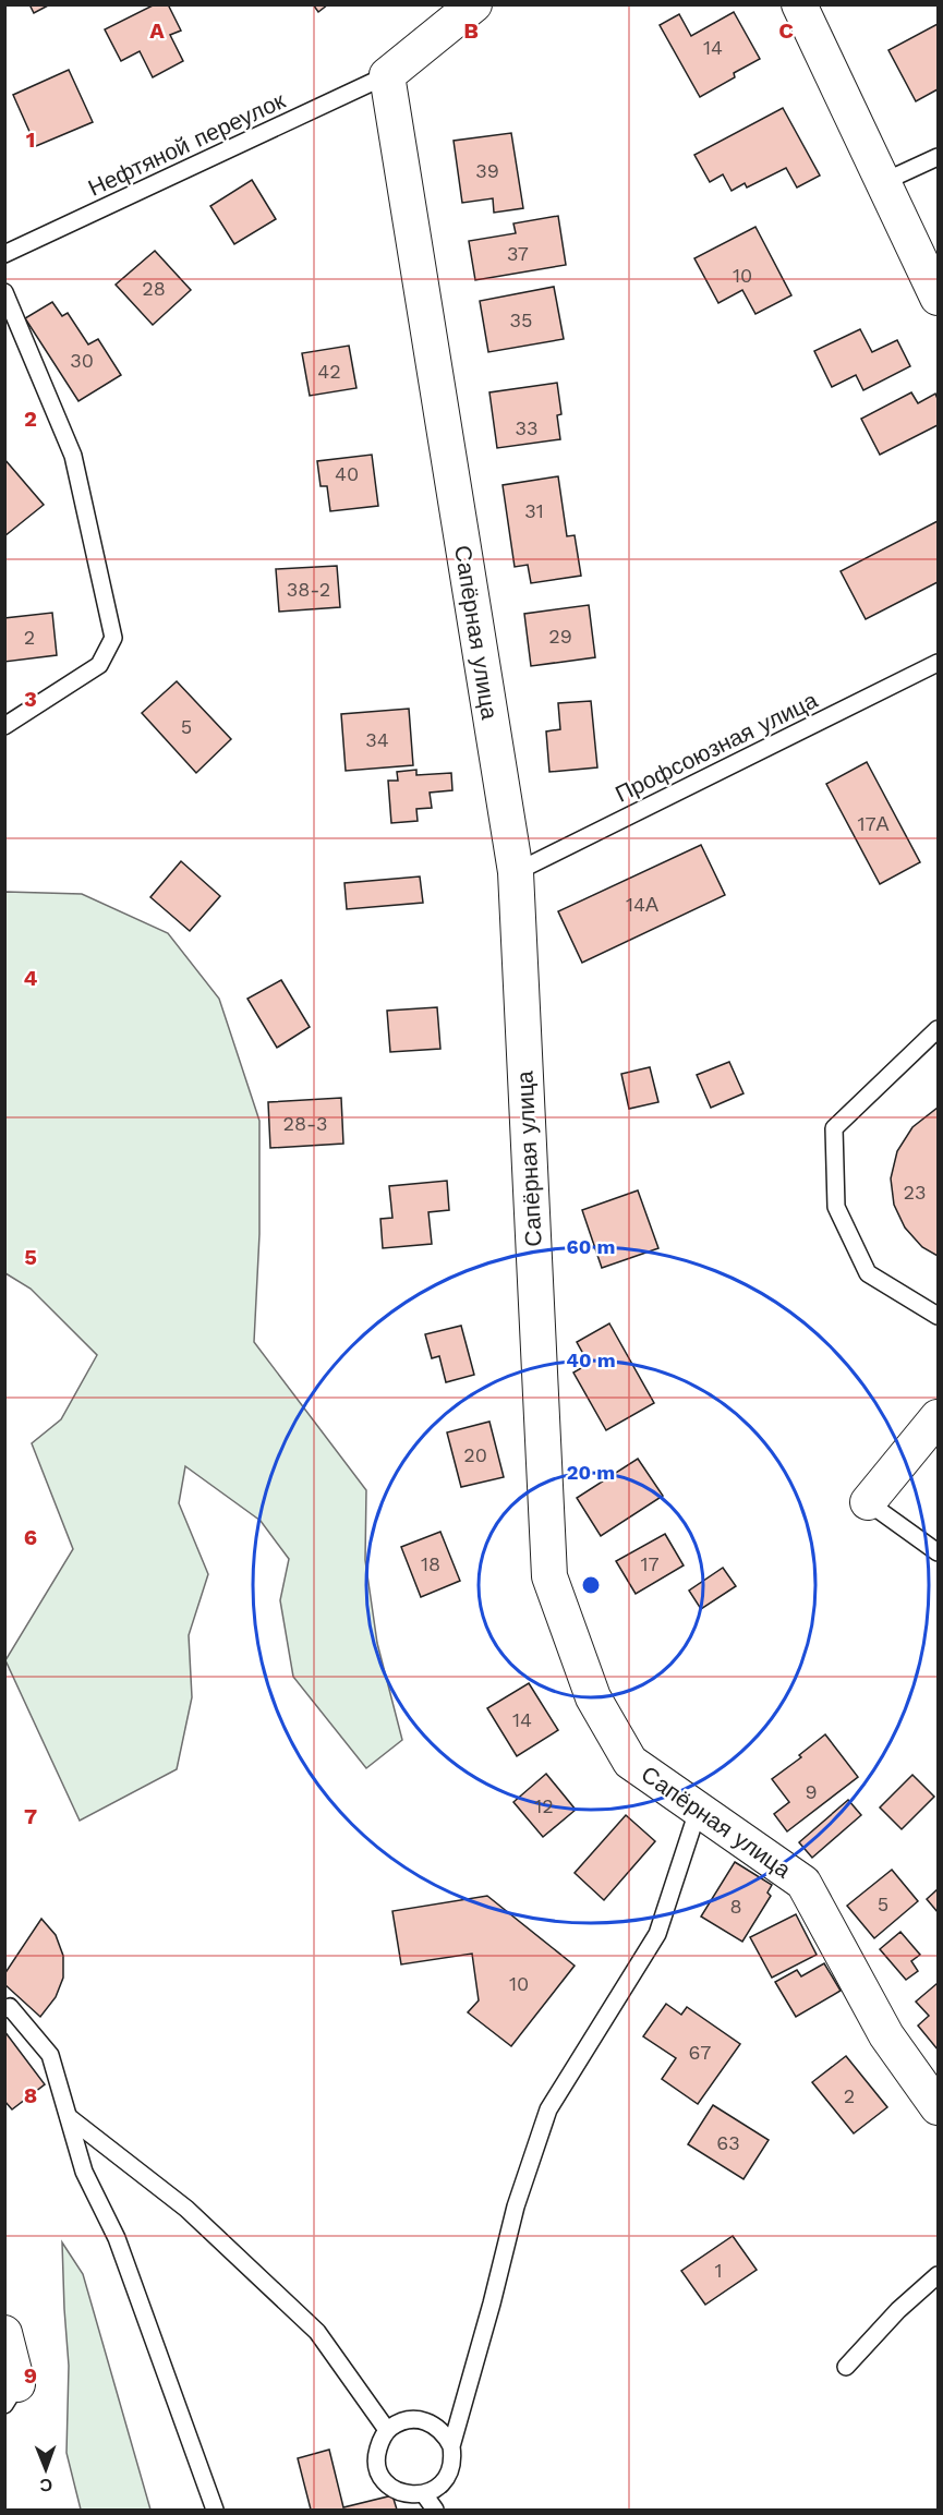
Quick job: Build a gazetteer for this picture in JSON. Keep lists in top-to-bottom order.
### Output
{
  "streets": {
    "street": ["Сапёрная улица"],
    "lane": ["Нефтяной переулок", "Профсоюзная улица"]
  },
  "crossings": [
    ["Нефтяной переулок", "Сапёрная улица"],
    ["Сапёрная улица", "Профсоюзная улица"]
  ],
  "house_numbers": [
    "14",
    "39",
    "37",
    "10",
    "28",
    "35",
    "30",
    "42",
    "33",
    "40",
    "31",
    "38-2",
    "29",
    "2",
    "5",
    "34",
    "17А",
    "14А",
    "28-3",
    "23",
    "20",
    "18",
    "17",
    "14",
    "9",
    "12",
    "5",
    "8",
    "10",
    "67",
    "2",
    "63",
    "1"
  ],
  "north": "bottom",
  "grid": {
    "columns": ["A", "B", "C"],
    "rows": [
      "1",
      "2",
      "3",
      "4",
      "5",
      "6",
      "7",
      "8",
      "9"
    ]
  },
  "rings": ["60 m", "40 m", "20 m"]
}
